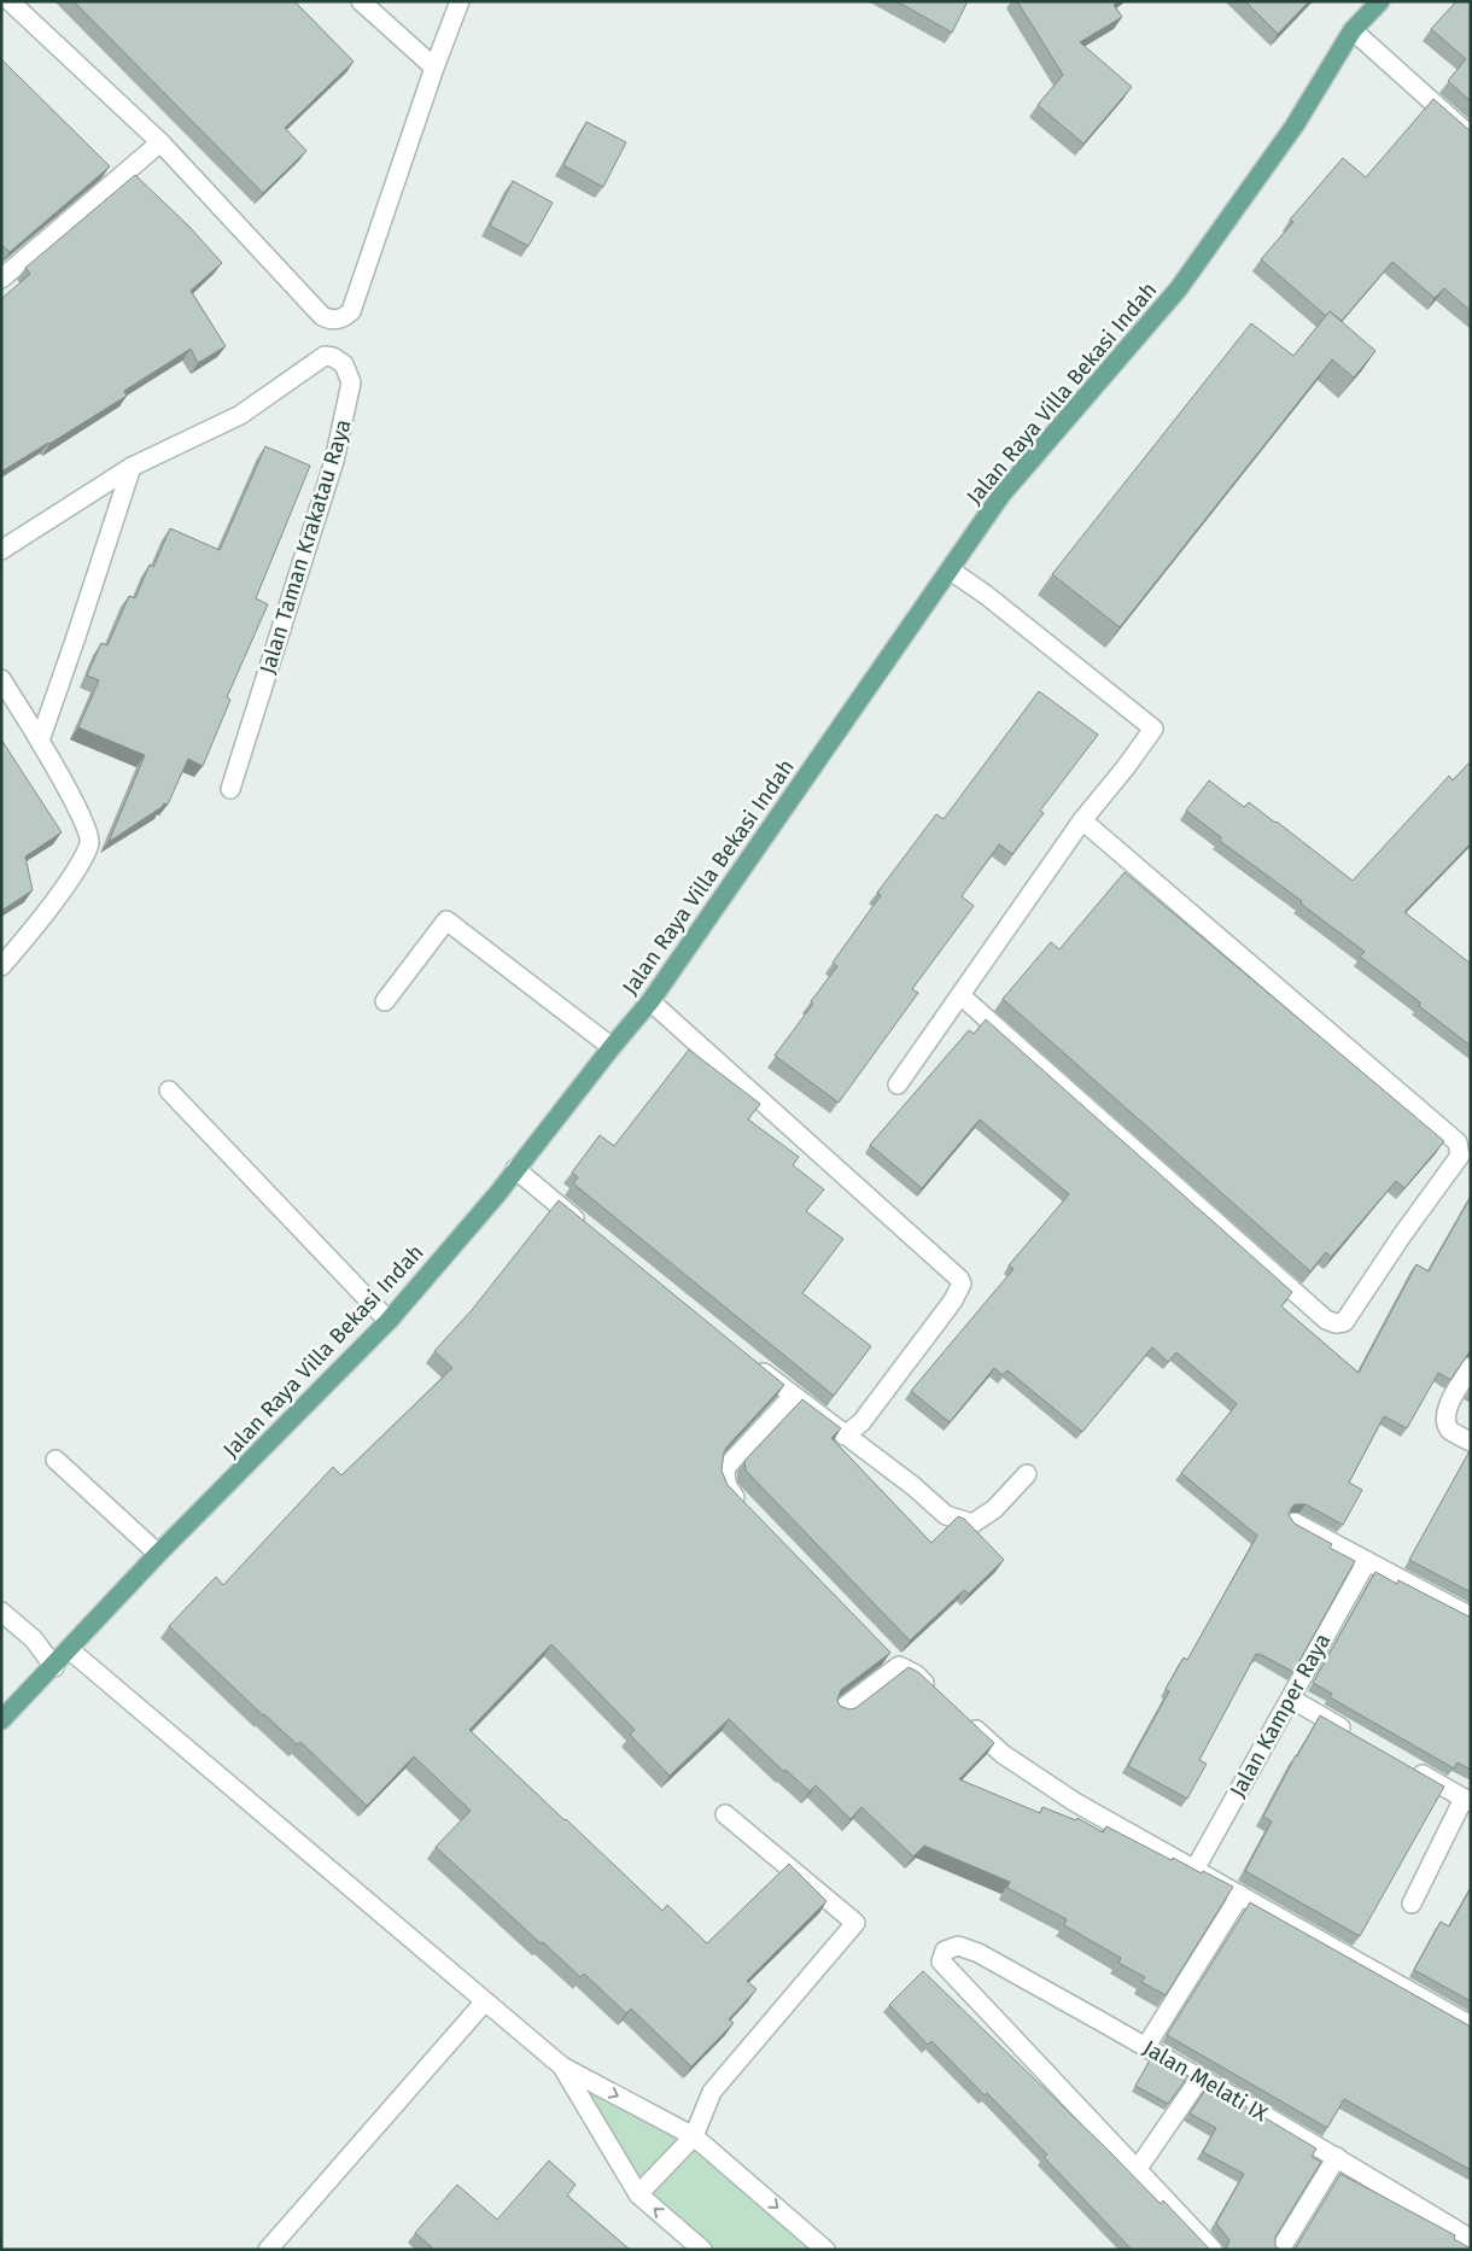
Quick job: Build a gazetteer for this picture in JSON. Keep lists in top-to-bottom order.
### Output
{
  "streets": {
    "main road": ["Jalan Raya Villa Bekasi Indah"],
    "street": ["Jalan Taman Krakatau Raya", "Jalan Kamper Raya", "Jalan Melati IX"]
  }
}
